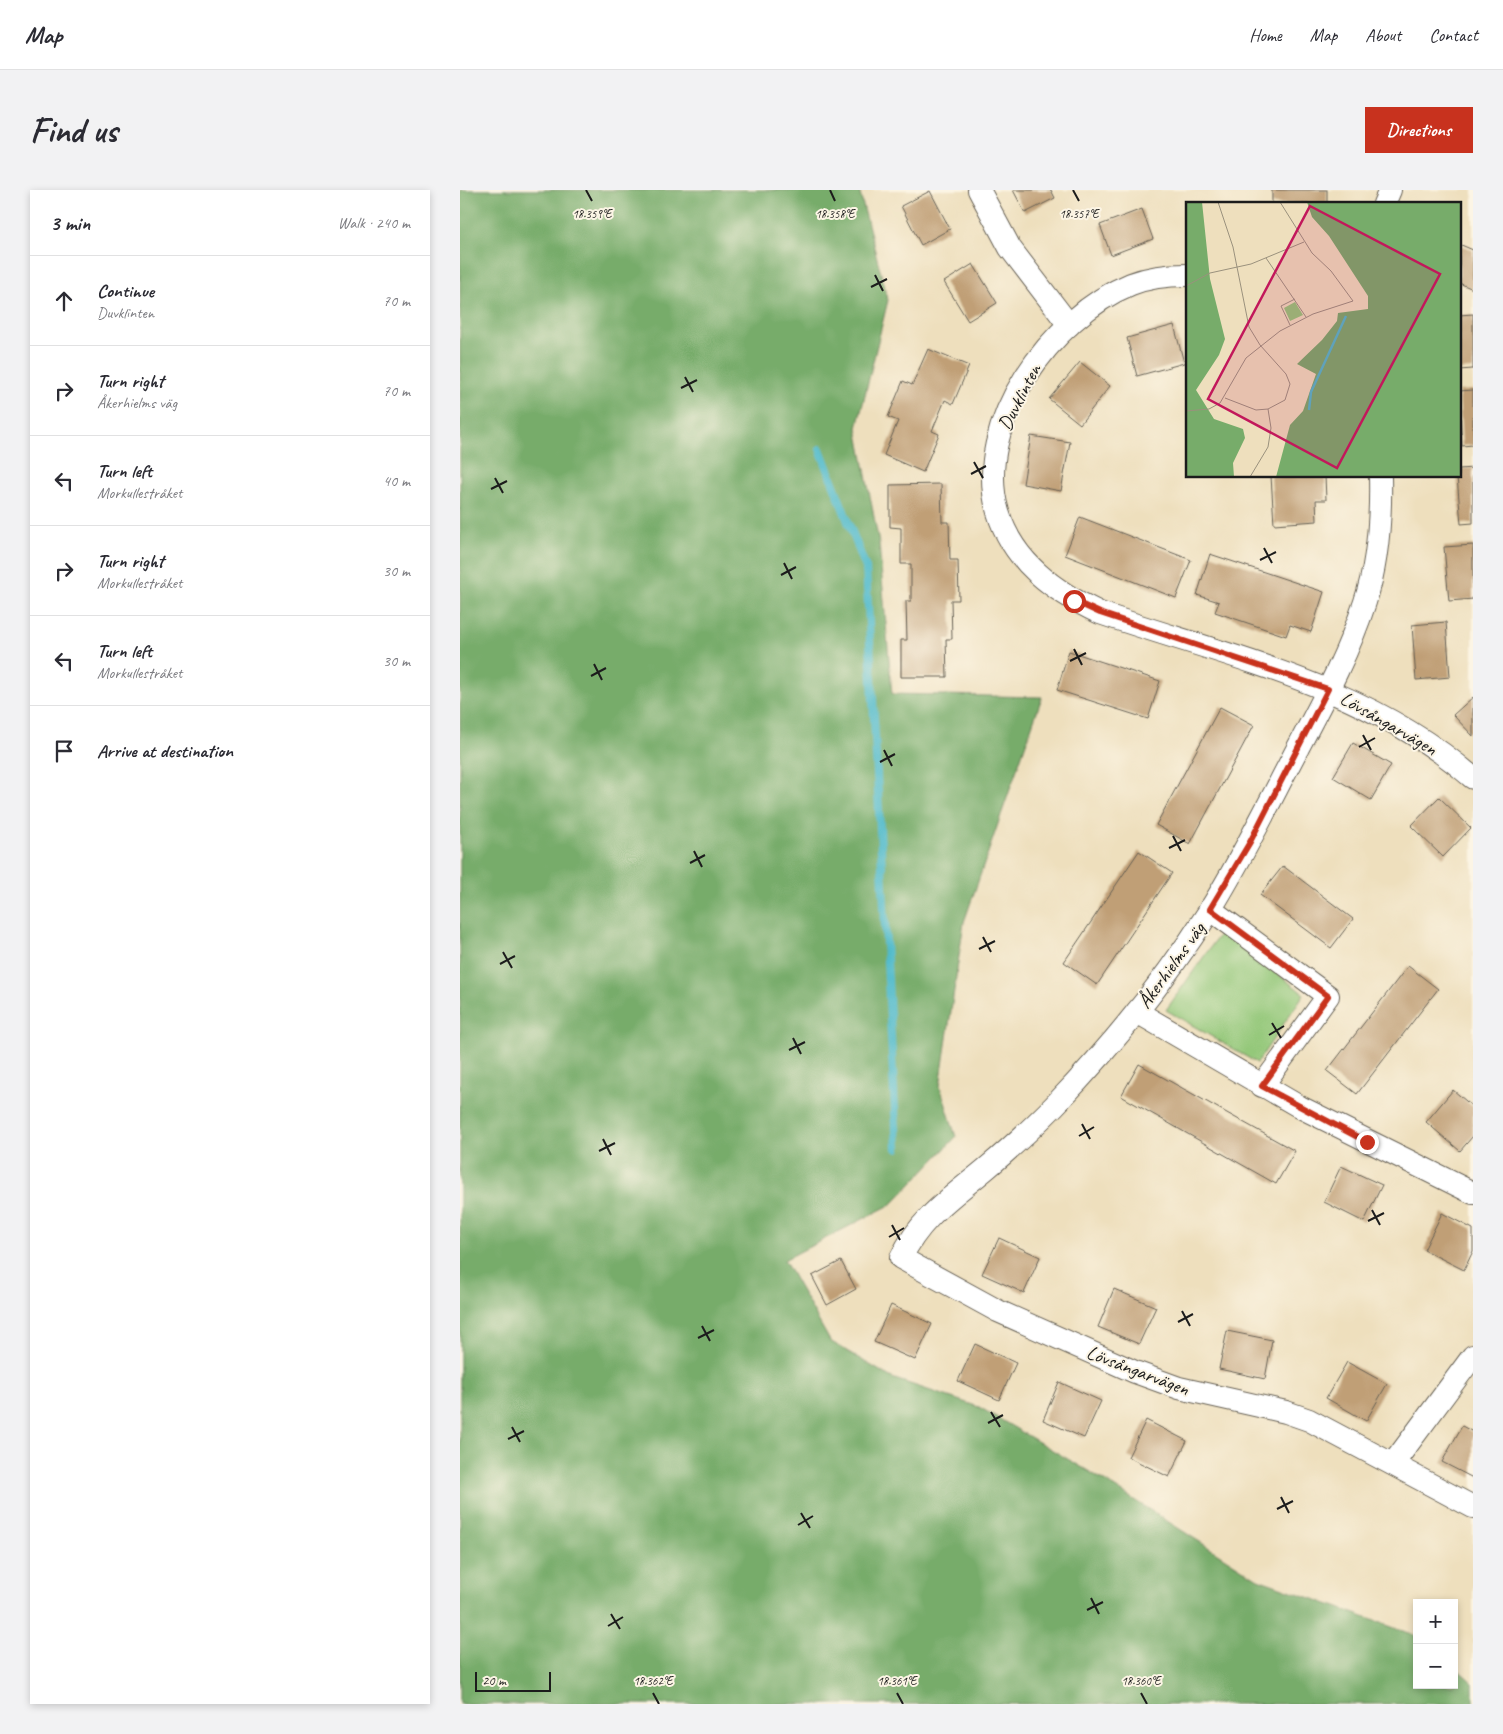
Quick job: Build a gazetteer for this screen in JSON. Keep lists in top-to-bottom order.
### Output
{
  "streets": {
    "street": ["Duvklinten", "Lövsångarvägen", "Åkerhielms väg"]
  },
  "crossings": [
    ["Duvklinten", "Lövsångarvägen"],
    ["Duvklinten", "Åkerhielms väg"],
    ["Lövsångarvägen", "Åkerhielms väg"]
  ],
  "scale_bar": "20 m",
  "page": {
    "header": "Map",
    "nav": [
      "Home",
      "Map",
      "About",
      "Contact"
    ],
    "buttons": "Directions",
    "title": "Find us",
    "heading": ["3 min", "Walk · 240 m"],
    "list": [
      ["Continue", "Duvklinten", "70 m"],
      ["Turn right", "Åkerhielms väg", "70 m"],
      ["Turn left", "Morkullestråket", "40 m"],
      ["Turn right", "Morkullestråket", "30 m"],
      ["Turn left", "Morkullestråket", "30 m"],
      "Arrive at destination"
    ],
    "map_buttons": ["+", "−"],
    "scale": "20 m"
  },
  "coordinates": [
    "18.359°E",
    "18.358°E",
    "18.357°E",
    "18.362°E",
    "18.361°E",
    "18.360°E"
  ]
}
